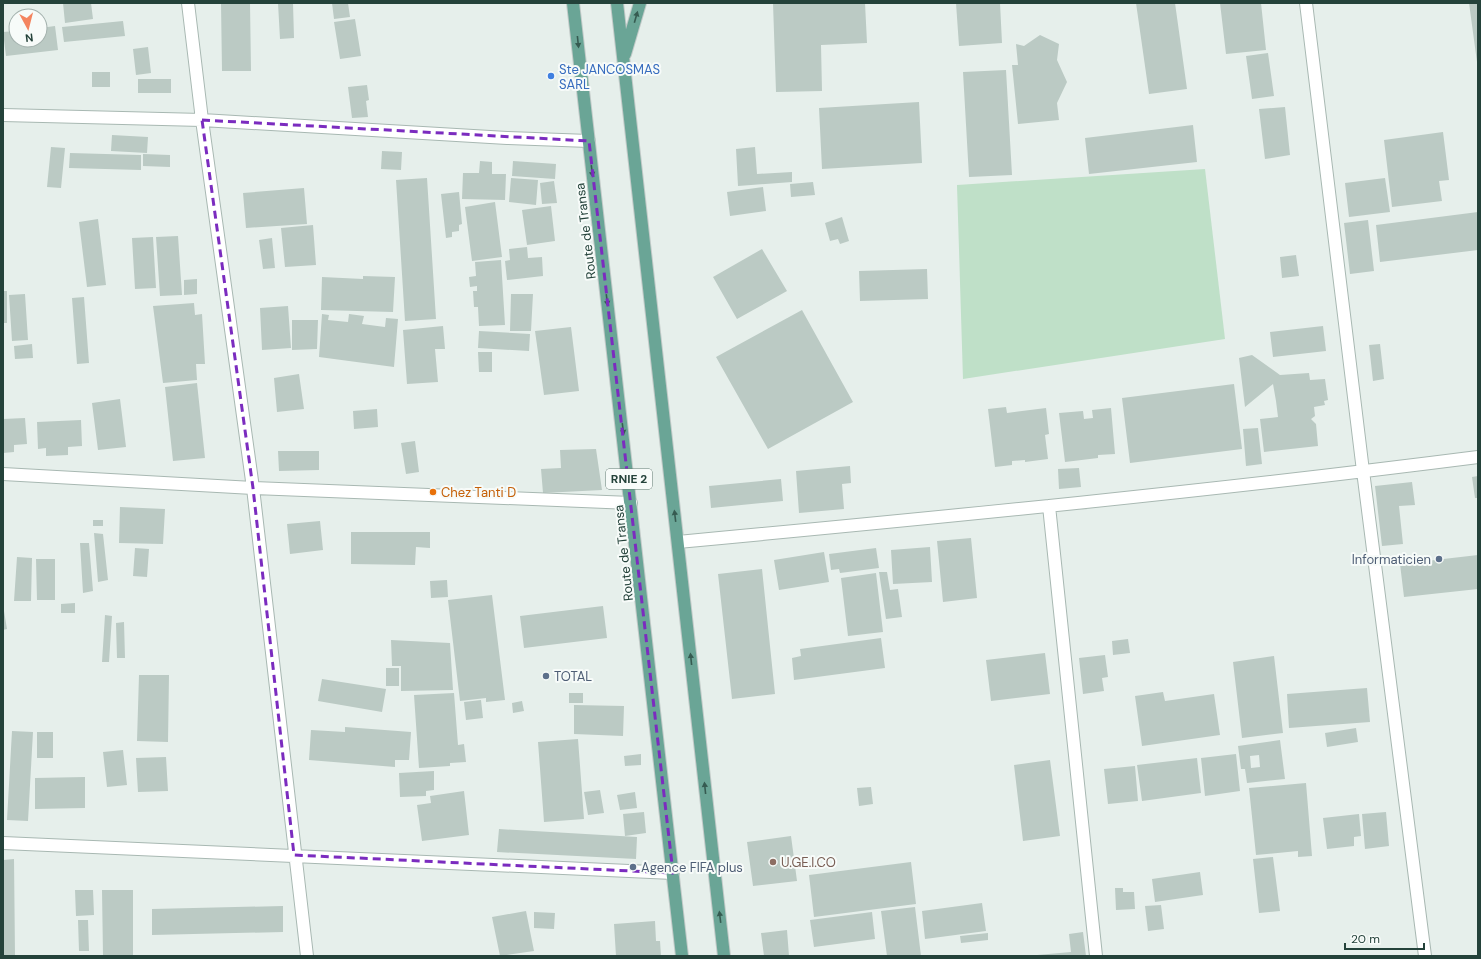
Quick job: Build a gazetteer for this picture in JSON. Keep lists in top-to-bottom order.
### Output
{
  "streets": {
    "main road": ["Route de Transa", "RNIE 2"]
  },
  "places": [
    "Ste JANCOSMAS SARL",
    "Chez Tanti D",
    "Informaticien",
    "TOTAL",
    "U.GE.I.CO",
    "Agence FIFA plus"
  ],
  "scale_bar": "20 m",
  "north": "bottom"
}
